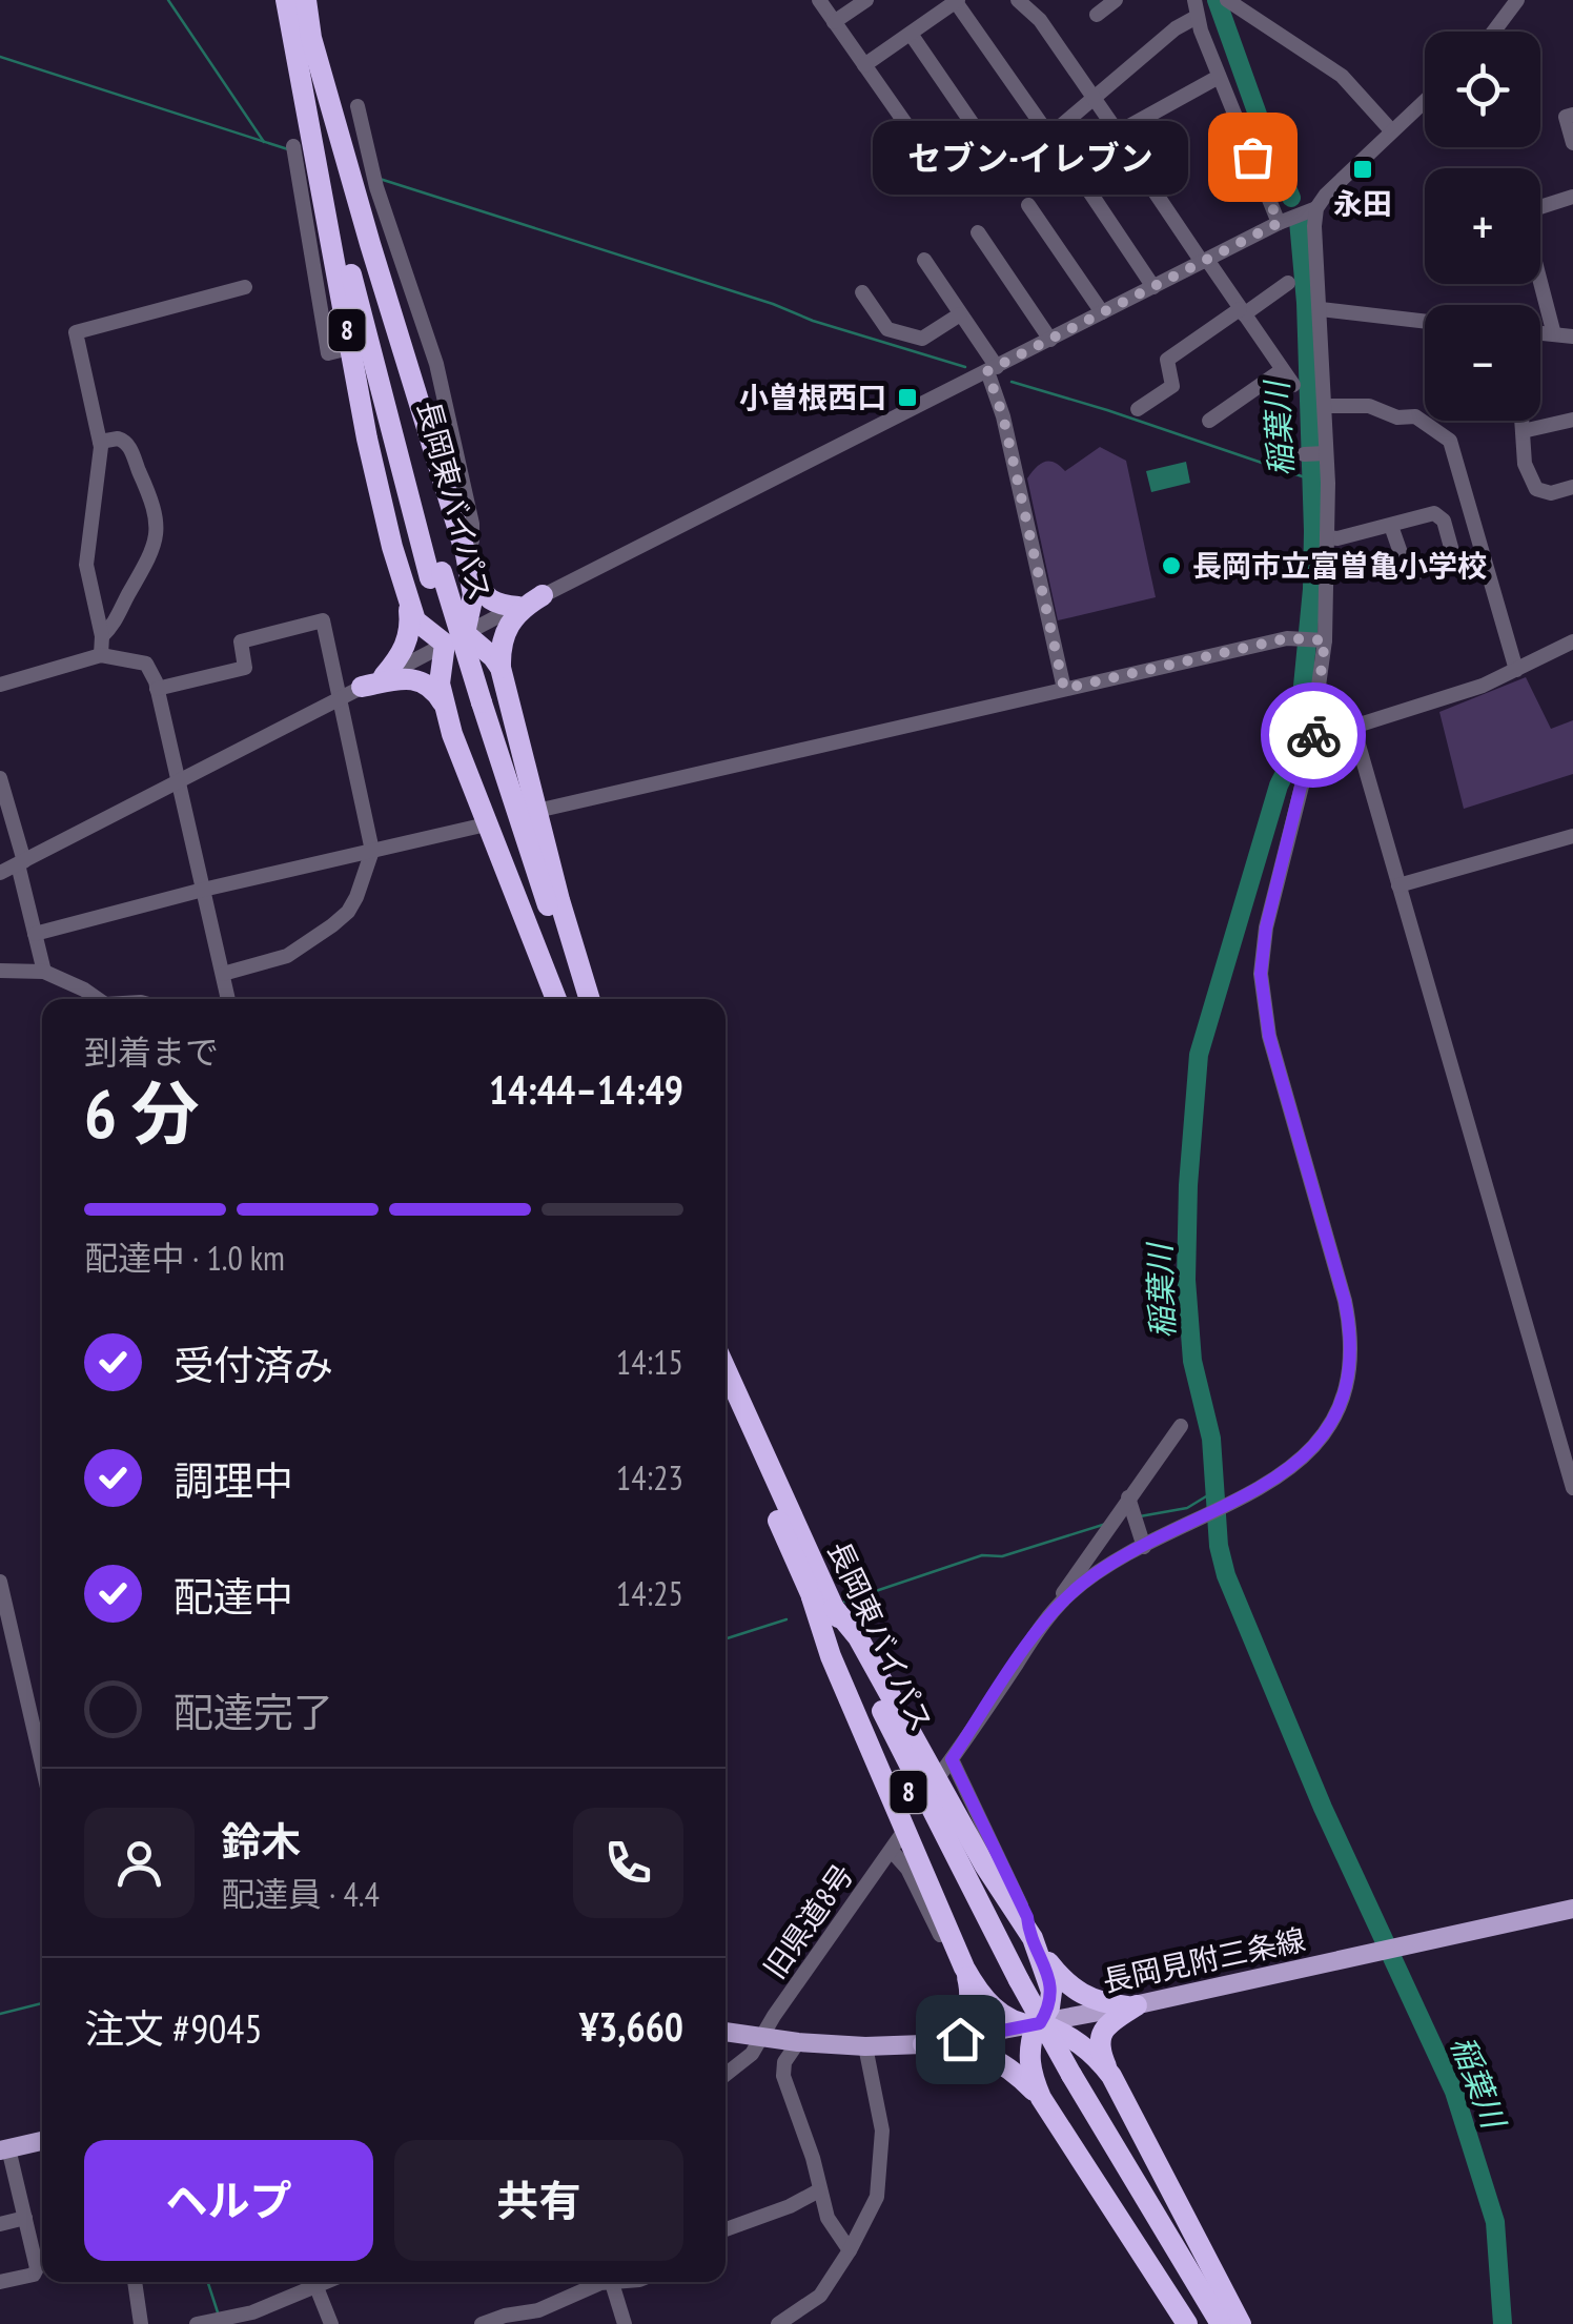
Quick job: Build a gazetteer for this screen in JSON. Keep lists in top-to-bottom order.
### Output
{
  "streets": {
    "highway": ["8", "長岡東バイパス"],
    "main road": ["長岡見附三条線"],
    "street": ["旧県道8号"]
  },
  "crossings": [
    ["8", "長岡東バイパス"],
    ["旧県道8号", "長岡見附三条線"]
  ],
  "water": ["稲葉川"],
  "places": {
    "other": ["セブン-イレブン", "長岡市立富曽亀小学校"],
    "transit": ["永田", "小曽根西口"]
  },
  "page": {
    "map_buttons": ["+", "−"],
    "bubble": "セブン-イレブン",
    "heading": ["6 分", "到着まで", "14:44–14:49"],
    "panel": [
      "鈴木",
      "配達員 · 4.4",
      "注文 #9045",
      "¥3,660"
    ],
    "bar": "配達中 · 1.0 km",
    "list": [
      ["受付済み", "14:15"],
      ["調理中", "14:23"],
      ["配達中", "14:25"],
      "配達完了"
    ],
    "buttons": ["ヘルプ", "共有"]
  }
}
